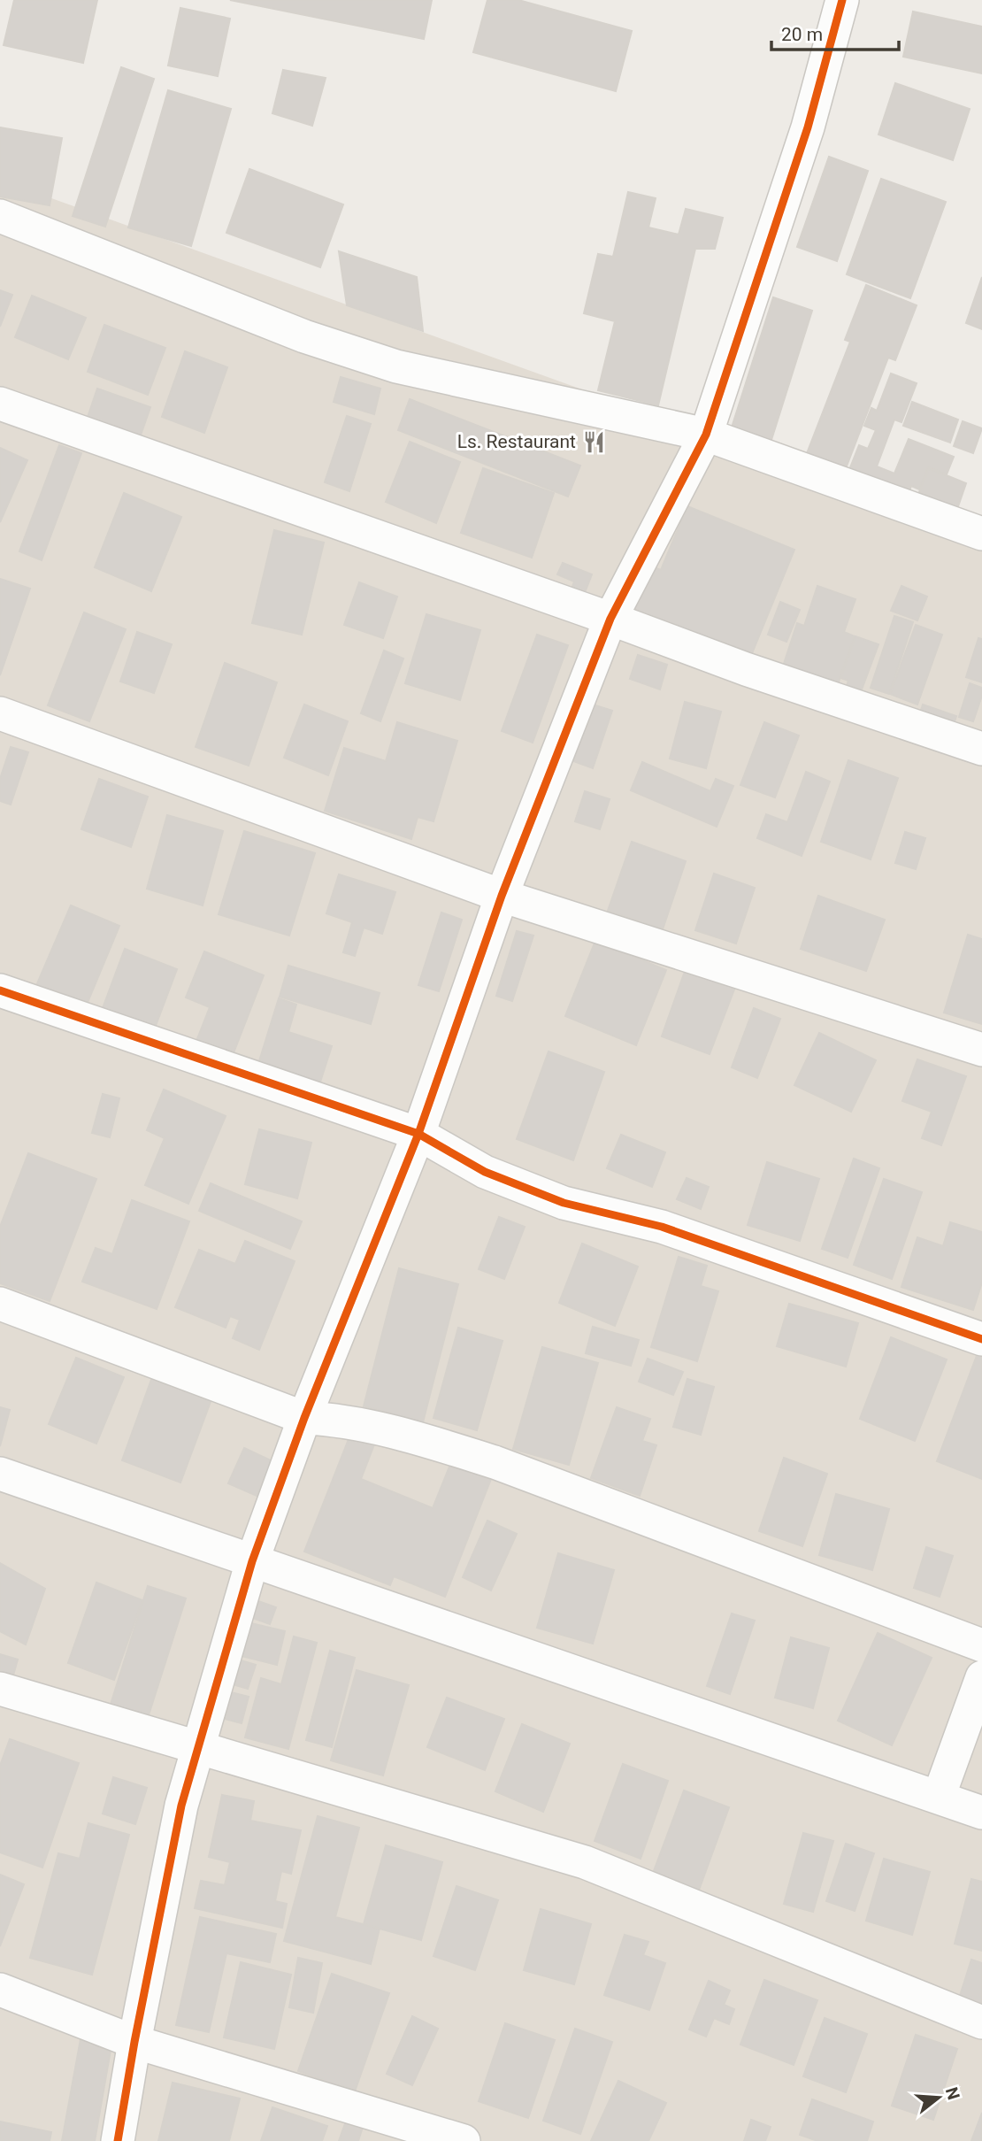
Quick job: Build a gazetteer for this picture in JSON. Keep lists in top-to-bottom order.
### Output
{
  "places": {
    "restaurant": ["Ls. Restaurant"]
  },
  "scale_bar": "20 m",
  "north": "right"
}
